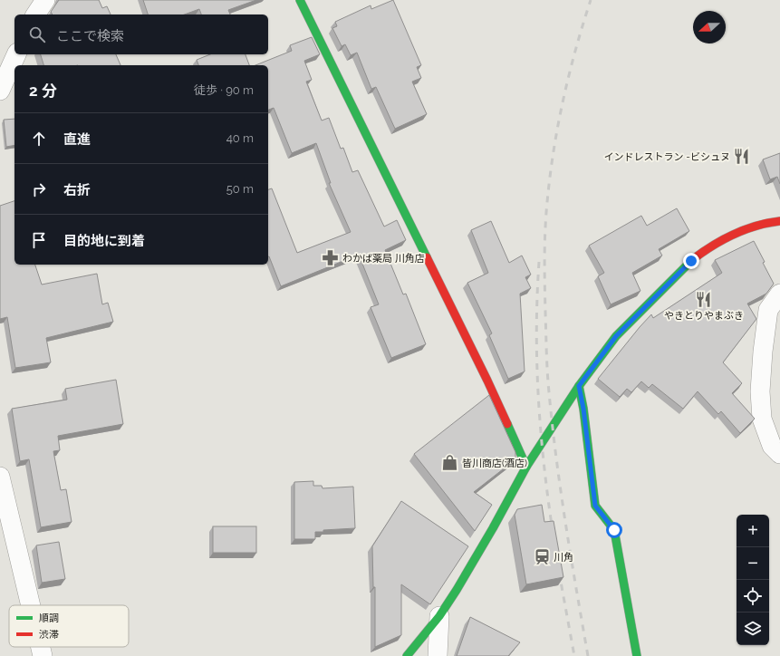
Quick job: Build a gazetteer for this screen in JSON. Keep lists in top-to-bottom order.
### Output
{
  "places": {
    "restaurant": ["インドレストラン -ビシュヌ", "やきとりやまぶき"],
    "pharmacy": ["わかば薬局 川角店"],
    "shop": ["皆川商店(酒店)"],
    "station": ["川角"]
  },
  "legend": ["順調", "渋滞"],
  "north": "left",
  "page": {
    "search": "ここで検索",
    "heading": ["2 分", "徒歩 · 90 m"],
    "list": [
      ["直進", "40 m"],
      ["右折", "50 m"],
      "目的地に到着"
    ],
    "map_buttons": ["+", "−"]
  }
}
